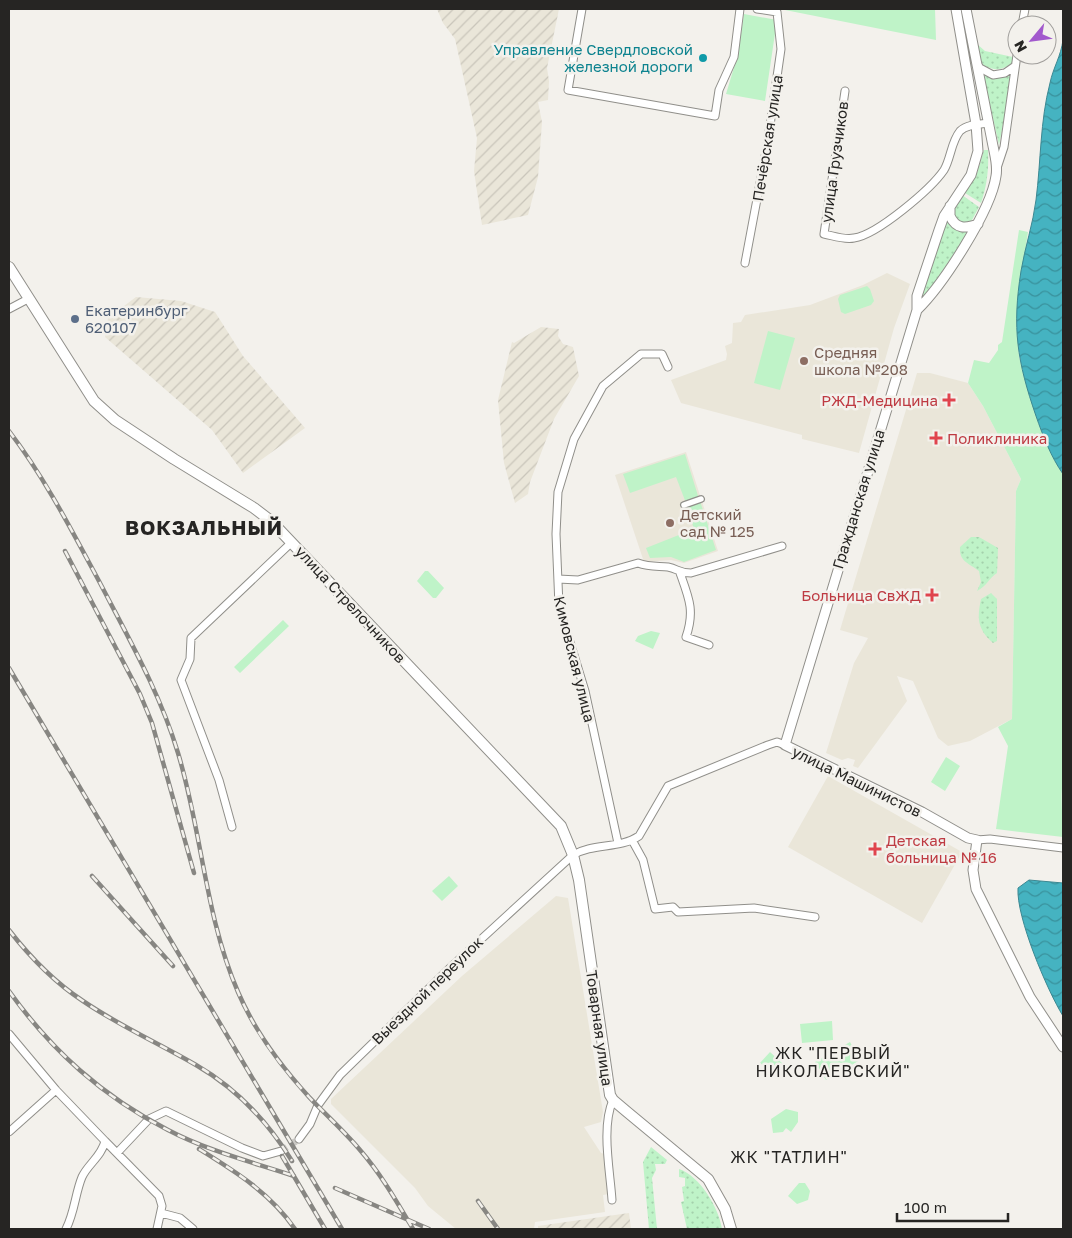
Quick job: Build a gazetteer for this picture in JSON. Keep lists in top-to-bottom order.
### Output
{
  "streets": {
    "main road": ["улица Стрелочников", "Товарная улица"],
    "street": [
      "Печёрская улица",
      "улица Грузчиков",
      "Гражданская улица",
      "Кимовская улица",
      "улица Машинистов",
      "Выездной переулок"
    ]
  },
  "crossings": [
    ["улица Грузчиков", "Гражданская улица"],
    ["Гражданская улица", "улица Машинистов"],
    ["улица Стрелочников", "Выездной переулок"],
    ["улица Стрелочников", "Товарная улица"],
    ["Выездной переулок", "Товарная улица"]
  ],
  "districts": ["ВОКЗАЛЬНЫЙ", "ЖК \"ПЕРВЫЙ НИКОЛАЕВСКИЙ\"", "ЖК \"ТАТЛИН\""],
  "places": {
    "other": [
      "Управление Свердловской железной дороги",
      "Екатеринбург 620107",
      "Средняя школа №208",
      "Детский сад № 125"
    ],
    "health": [
      "РЖД-Медицина",
      "Поликлиника",
      "Больница СвЖД",
      "Детская больница № 16"
    ]
  },
  "scale_bar": "100 m",
  "north": "bottom left"
}
